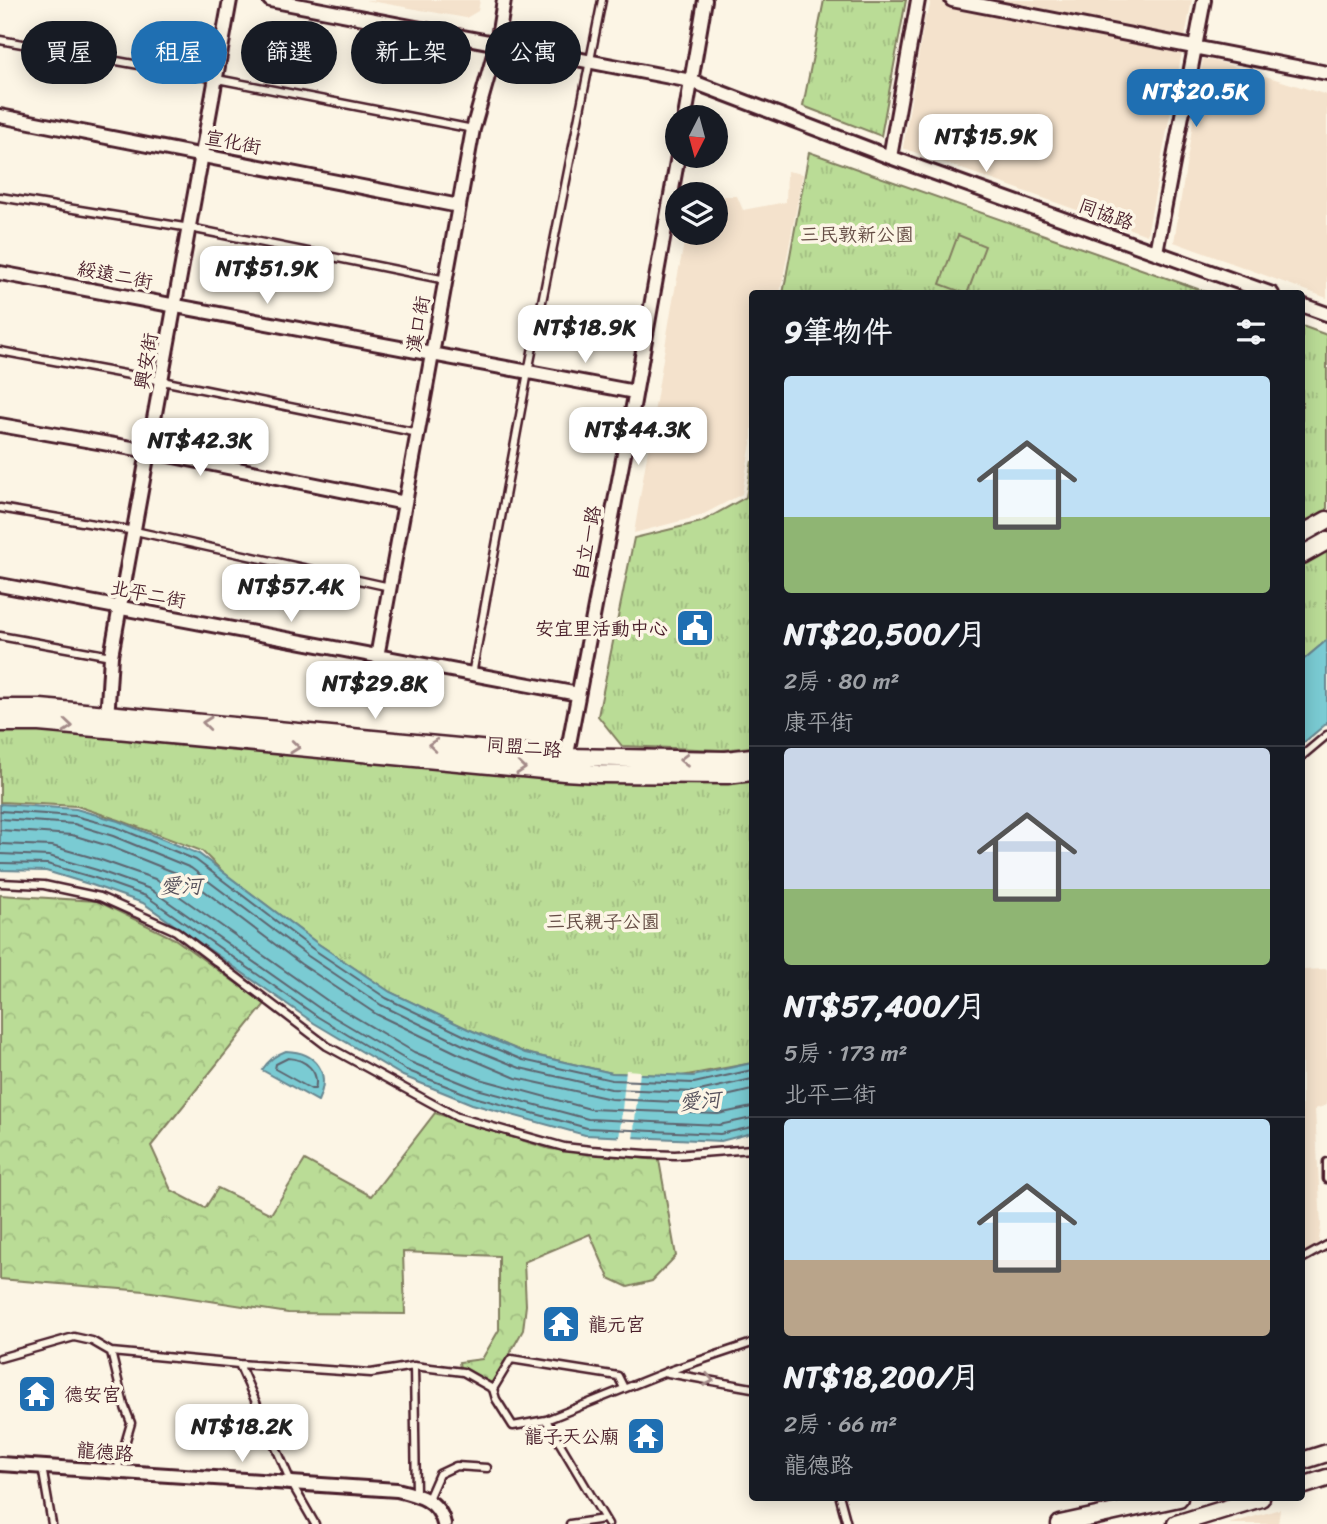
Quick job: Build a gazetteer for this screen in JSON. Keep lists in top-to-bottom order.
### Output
{
  "streets": {
    "street": [
      "宣化街",
      "同協路",
      "綏遠二街",
      "漢口街",
      "興安街",
      "自立一路",
      "北平二街",
      "同盟二路",
      "龍德路"
    ]
  },
  "crossings": [
    ["宣化街", "漢口街"],
    ["宣化街", "興安街"],
    ["綏遠二街", "漢口街"],
    ["綏遠二街", "興安街"],
    ["綏遠二街", "自立一路"],
    ["漢口街", "北平二街"],
    ["興安街", "北平二街"],
    ["興安街", "同盟二路"],
    ["自立一路", "北平二街"],
    ["自立一路", "同盟二路"]
  ],
  "water": ["愛河"],
  "parks": ["三民敦新公園", "三民親子公園"],
  "places": {
    "public building": ["安宜里活動中心"],
    "temple": ["龍元宮", "德安宮", "龍子天公廟"]
  },
  "north": "bottom",
  "page": {
    "chip": [
      "買屋",
      "租屋",
      "篩選",
      "新上架",
      "公寓"
    ],
    "price": [
      "NT$20.5K",
      "NT$15.9K",
      "NT$51.9K",
      "NT$18.9K",
      "NT$44.3K",
      "NT$42.3K",
      "NT$57.4K",
      "NT$29.8K",
      "NT$18.2K"
    ],
    "heading": "9筆物件",
    "list": [
      {
        "name": "NT$20,500/月",
        "note": "2房 · 80 m² · 康平街"
      },
      {
        "name": "NT$57,400/月",
        "note": "5房 · 173 m² · 北平二街"
      },
      {
        "name": "NT$18,200/月",
        "note": "2房 · 66 m² · 龍德路"
      }
    ]
  }
}
